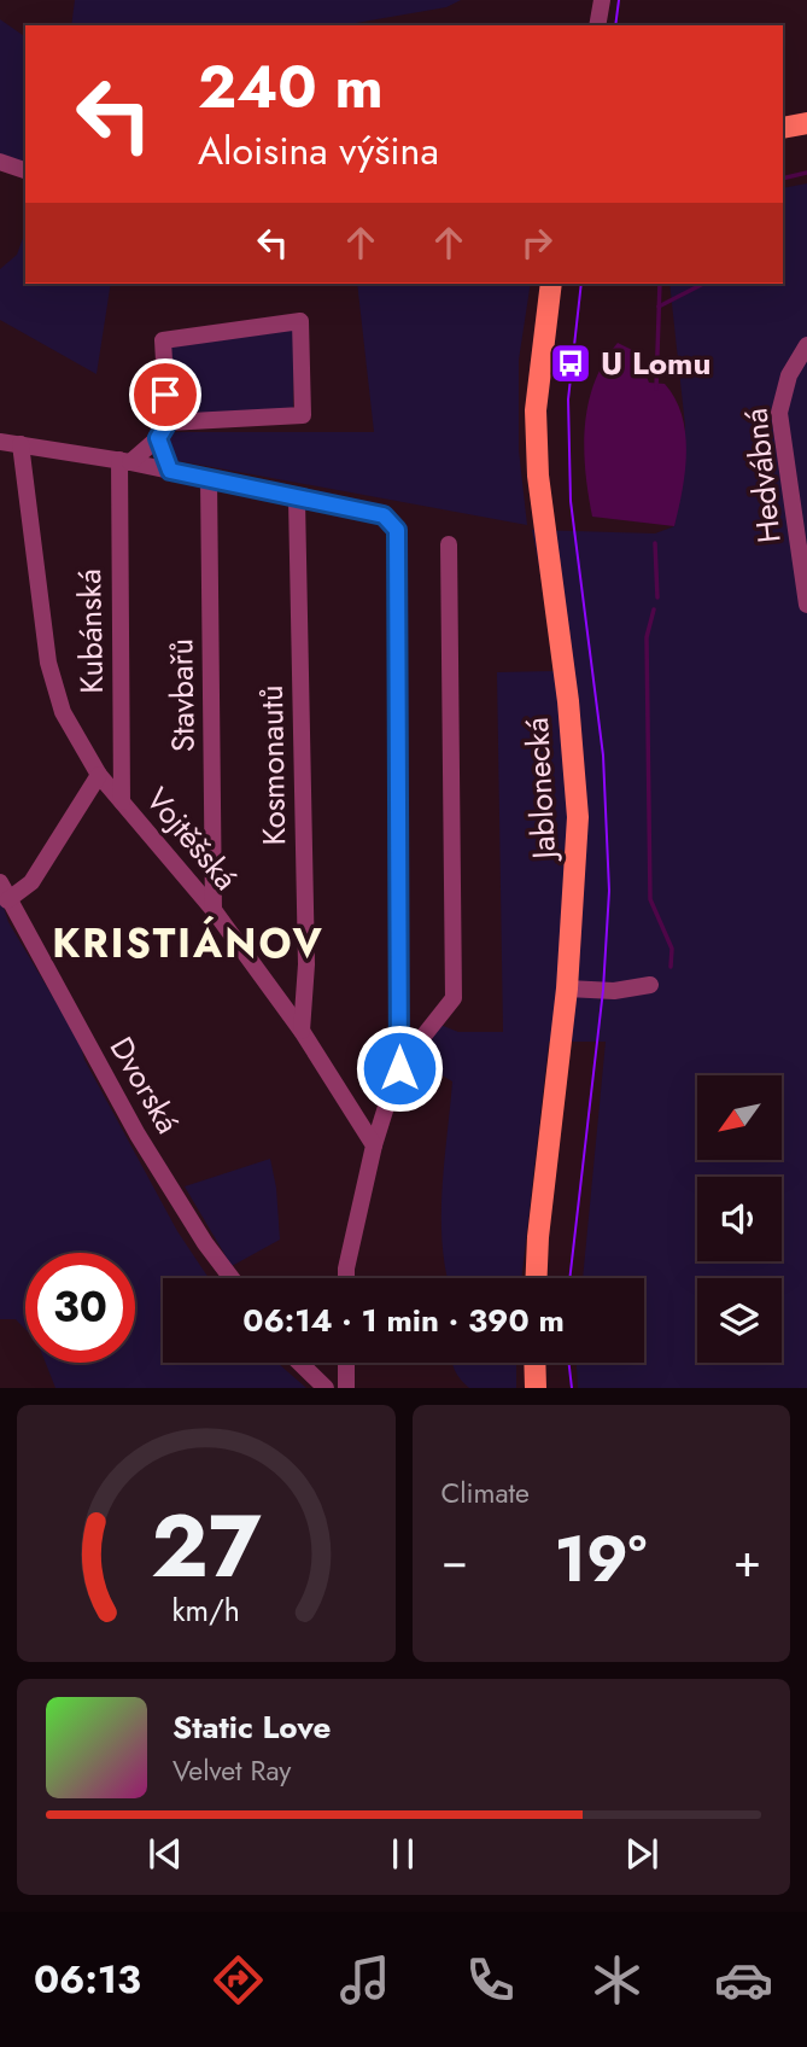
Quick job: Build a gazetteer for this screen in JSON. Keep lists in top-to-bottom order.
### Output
{
  "streets": {
    "main road": ["Jablonecká"],
    "street": [
      "Hedvábná",
      "Kubánská",
      "Stavbařů",
      "Kosmonautů",
      "Vojtěšská",
      "Dvorská"
    ]
  },
  "crossings": [
    ["Kubánská", "Vojtěšská"],
    ["Stavbařů", "Vojtěšská"],
    ["Kosmonautů", "Vojtěšská"]
  ],
  "districts": ["KRISTIÁNOV"],
  "places": {
    "bus stop": ["U Lomu"]
  },
  "north": "bottom left",
  "page": {
    "turn": ["240 m", "Aloisina výšina"],
    "limit": "30",
    "trip": "06:14 · 1 min · 390 m",
    "tile": "Climate",
    "heat": ["−", "19°", "+"],
    "song": ["Static Love", "Velvet Ray"],
    "tabs": "06:13",
    "gauge": ["27", "km/h"]
  }
}
